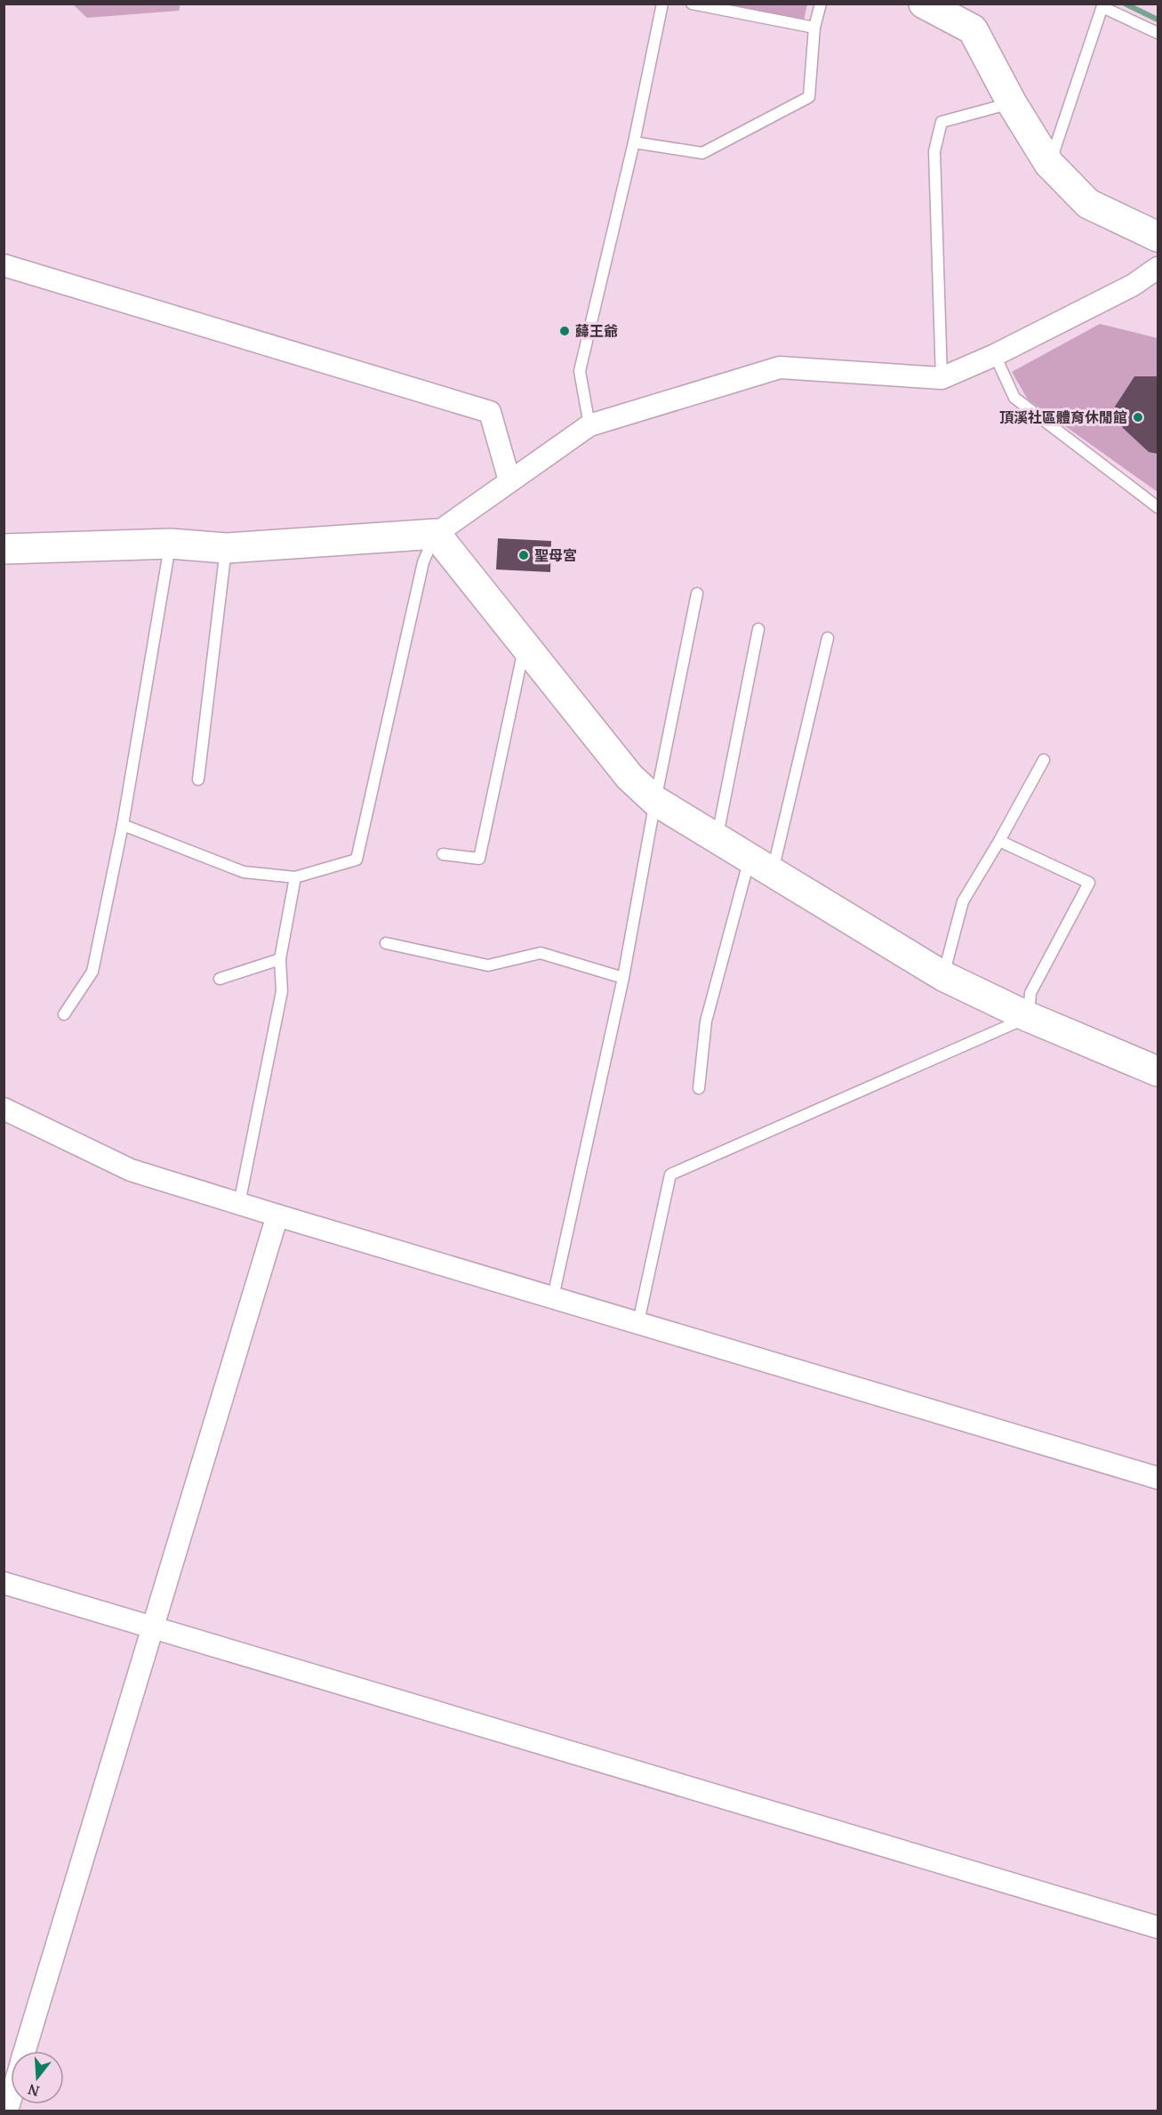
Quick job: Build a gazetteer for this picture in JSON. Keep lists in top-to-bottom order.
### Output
{
  "places": ["蘬王爺", "頂溪社區體育休閒館", "聖母宮"],
  "north": "bottom"
}
